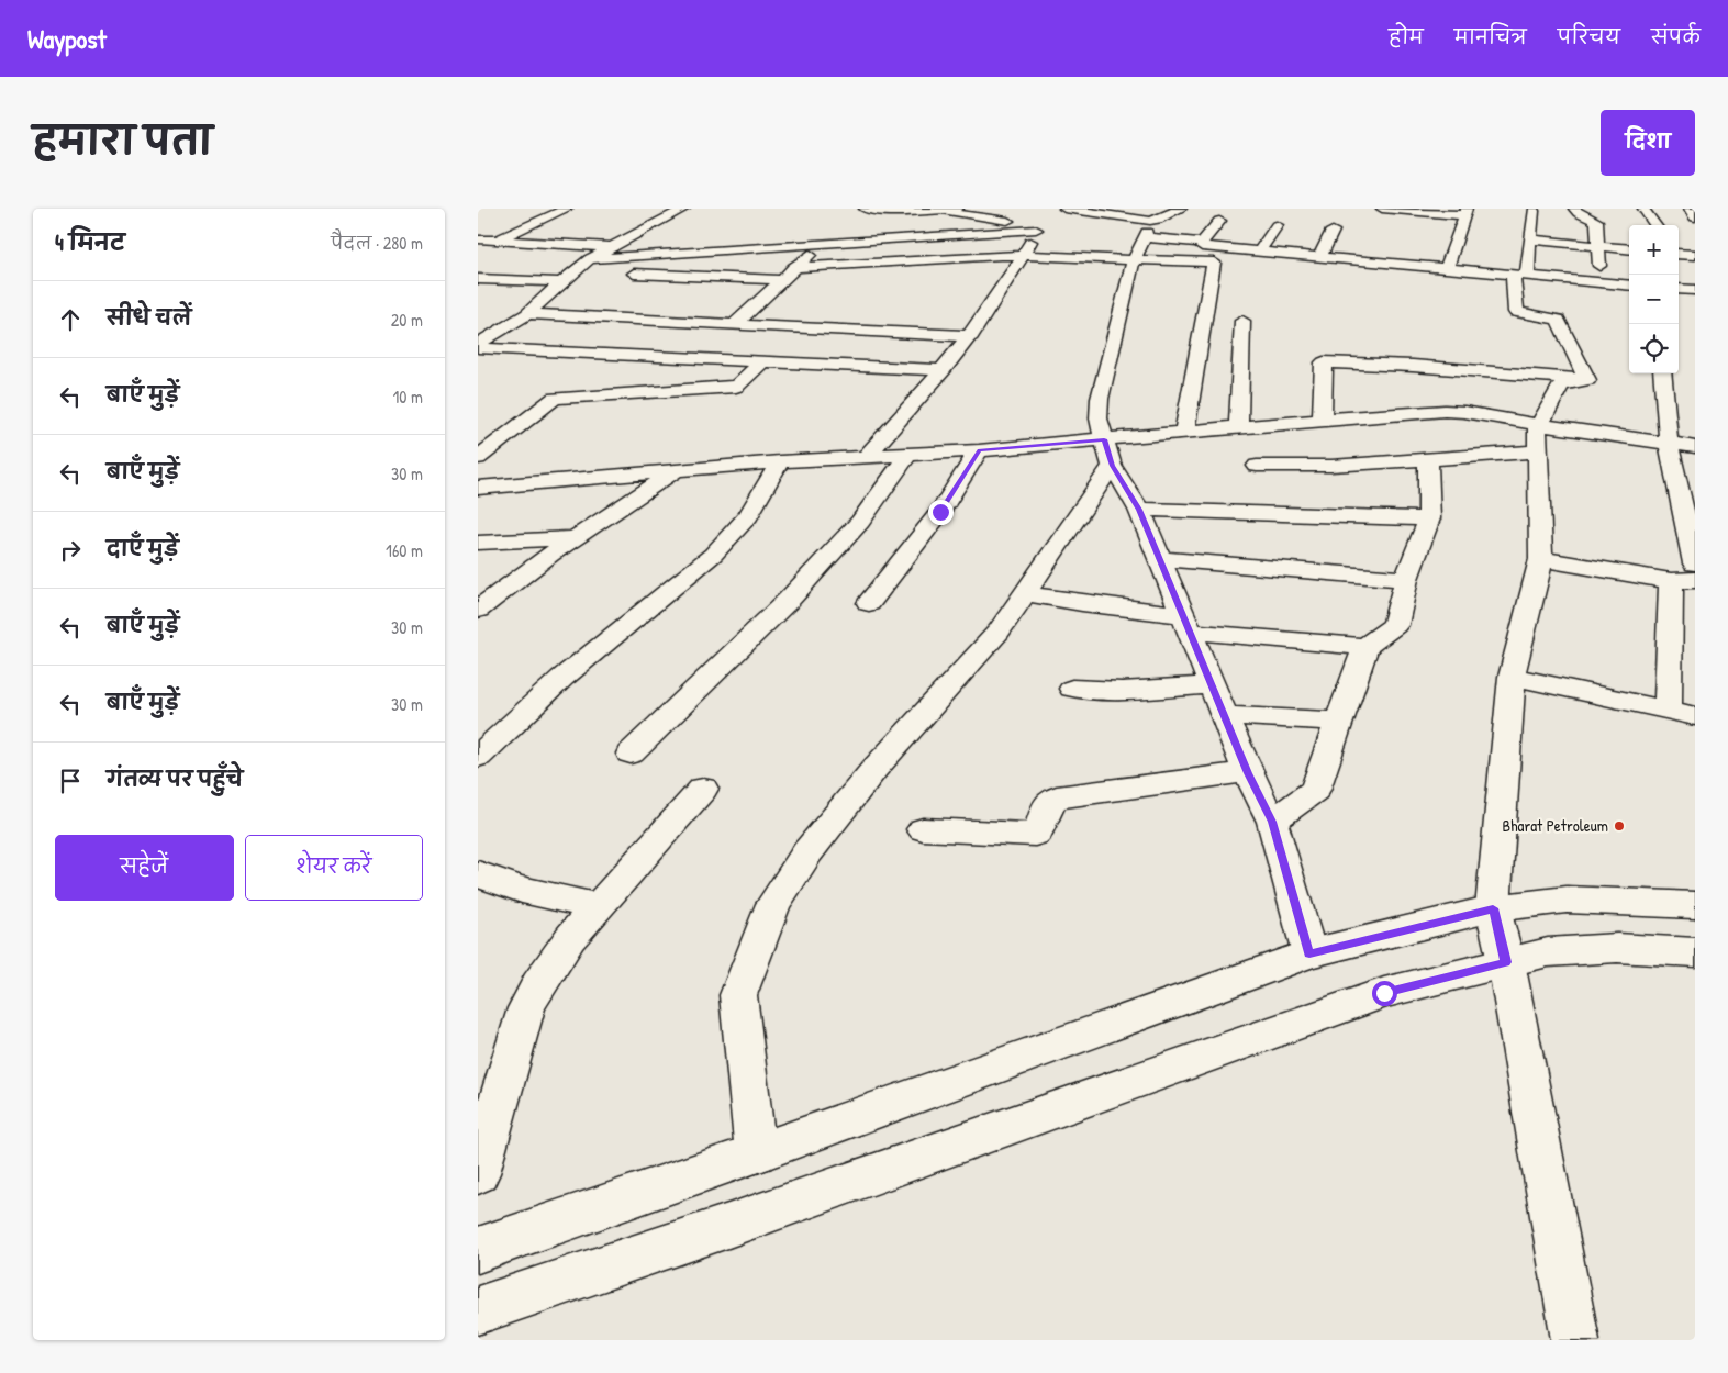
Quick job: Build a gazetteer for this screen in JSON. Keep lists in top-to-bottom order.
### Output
{
  "places": ["Bharat Petroleum"],
  "page": {
    "header": "Waypost",
    "nav": [
      "होम",
      "मानचित्र",
      "परिचय",
      "संपर्क"
    ],
    "title": "हमारा पता",
    "buttons": [
      "दिशा",
      ["सहेजें", "शेयर करें"]
    ],
    "heading": ["4 मिनट", "पैदल · 280 m"],
    "map_buttons": ["+", "−"],
    "list": [
      ["सीधे चलें", "20 m"],
      ["बाएँ मुड़ें", "10 m"],
      ["बाएँ मुड़ें", "30 m"],
      ["दाएँ मुड़ें", "160 m"],
      ["बाएँ मुड़ें", "30 m"],
      ["बाएँ मुड़ें", "30 m"],
      "गंतव्य पर पहुँचे"
    ]
  }
}
